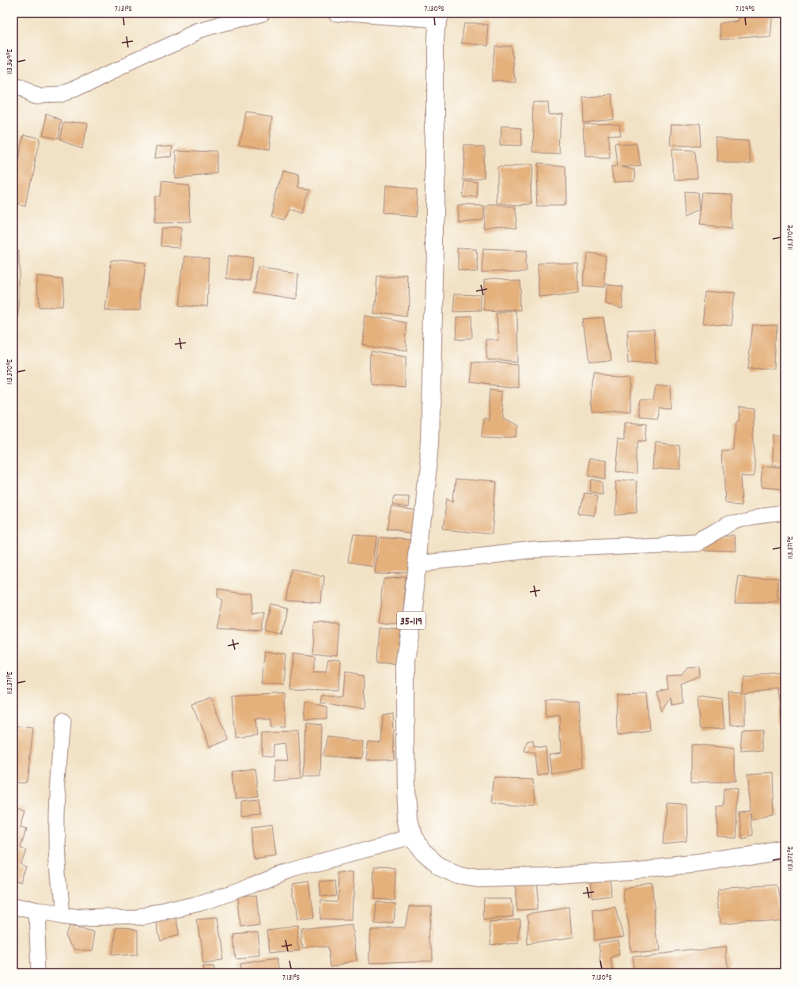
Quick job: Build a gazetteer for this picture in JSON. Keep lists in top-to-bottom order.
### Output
{
  "streets": {
    "main road": ["35-119"]
  },
  "coordinates": [
    "7.131°S",
    "7.130°S",
    "7.129°S",
    "113.369°E",
    "113.370°E",
    "113.371°E",
    "113.372°E"
  ]
}
